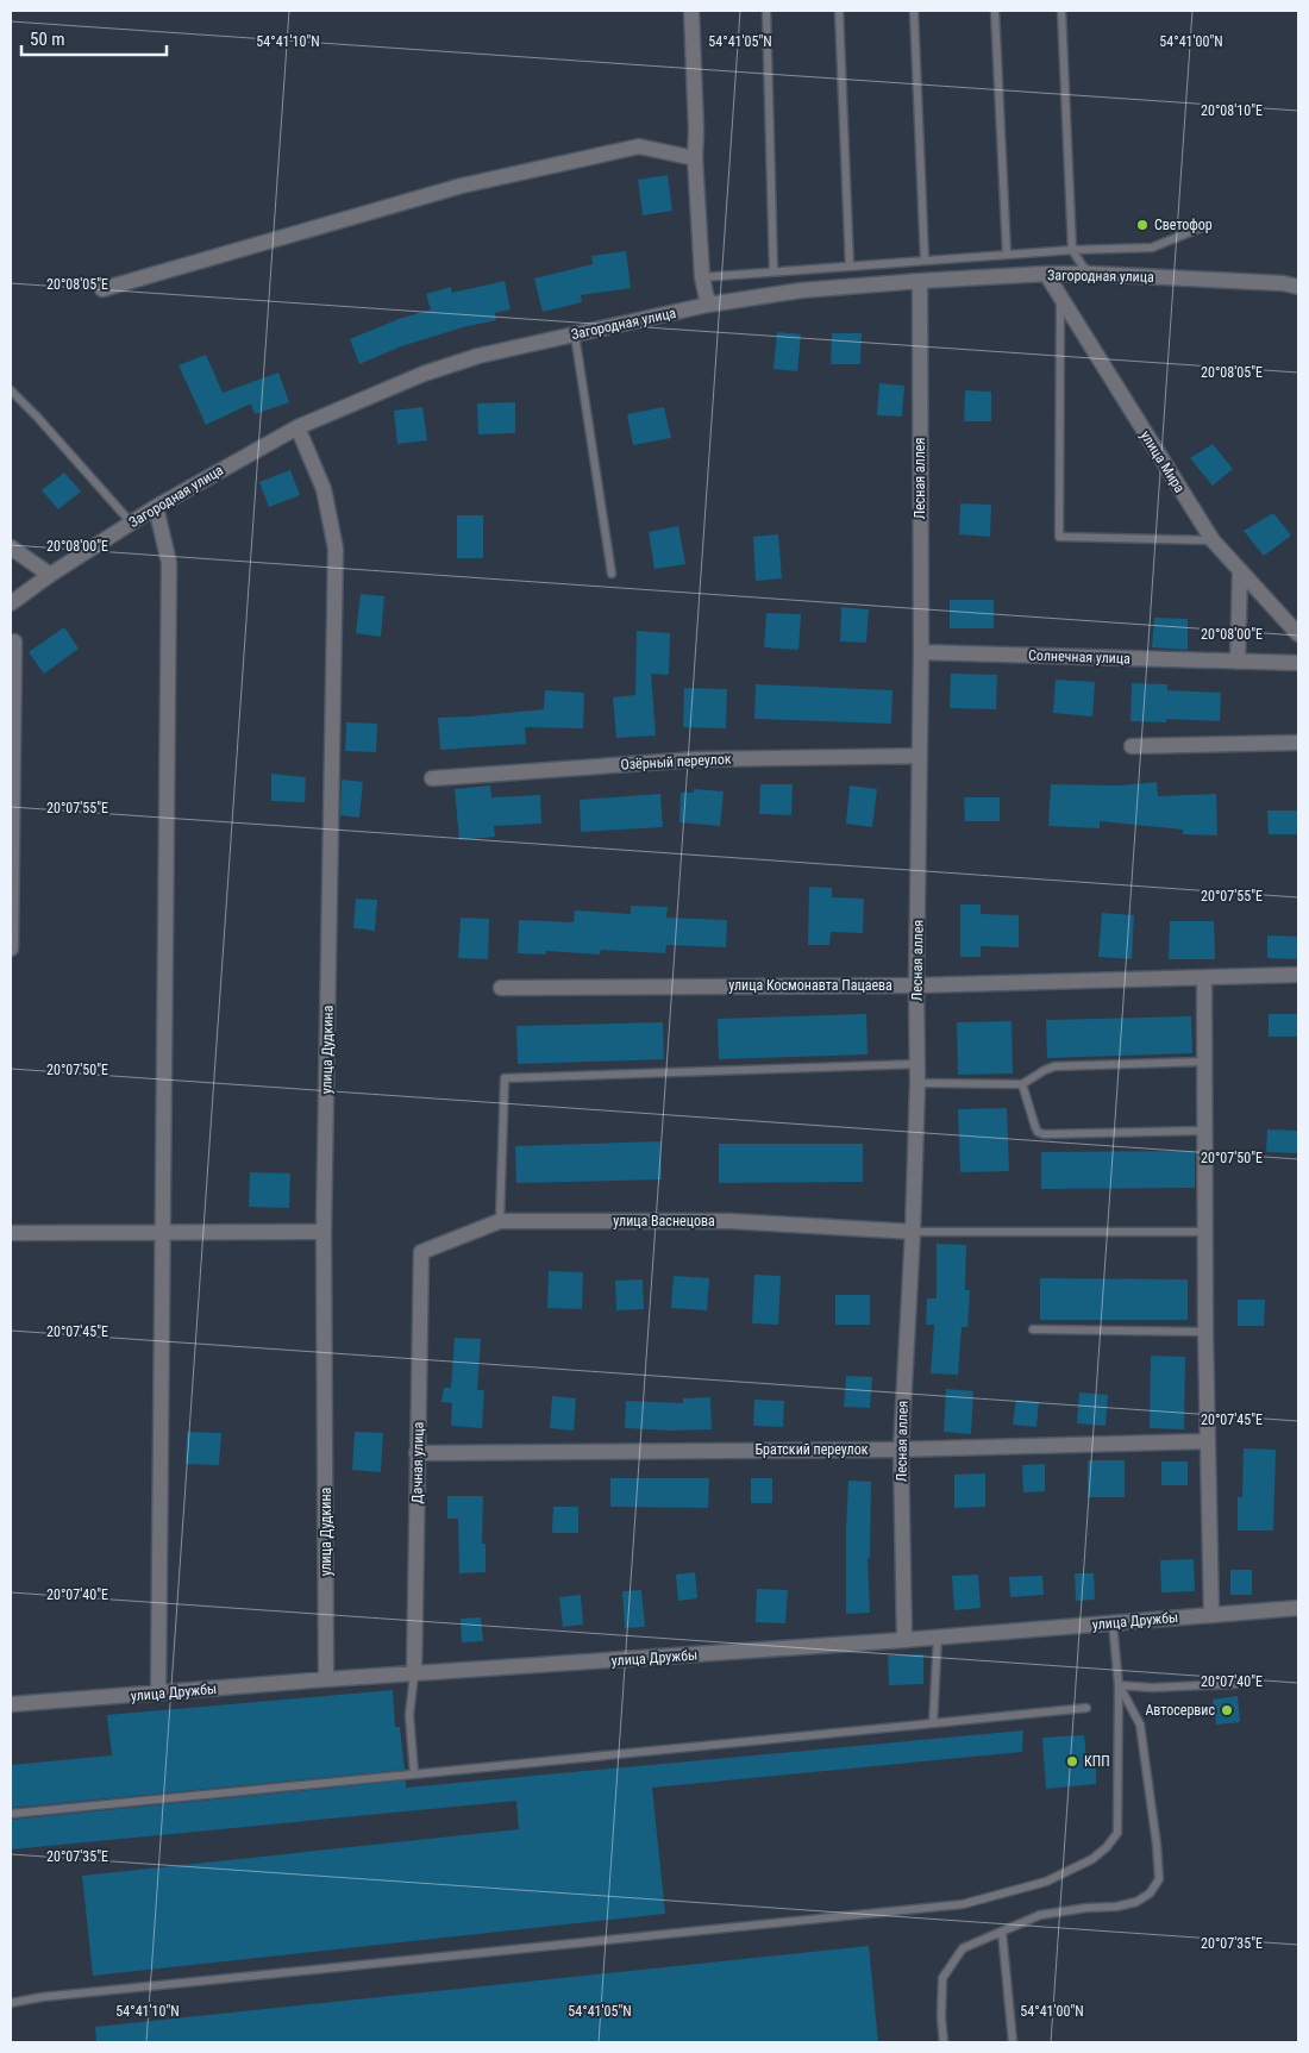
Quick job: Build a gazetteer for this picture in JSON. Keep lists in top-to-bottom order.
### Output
{
  "streets": {
    "street": [
      "Загородная улица",
      "улица Мира",
      "Лесная аллея",
      "Солнечная улица",
      "Озёрный переулок",
      "улица Космонавта Пацаева",
      "улица Дудкина",
      "улица Васнецова",
      "Братский переулок",
      "Дачная улица",
      "улица Дружбы"
    ]
  },
  "crossings": [
    ["Загородная улица", "улица Мира"],
    ["Загородная улица", "Лесная аллея"],
    ["Загородная улица", "улица Дудкина"],
    ["Лесная аллея", "Солнечная улица"],
    ["Лесная аллея", "Озёрный переулок"],
    ["Лесная аллея", "улица Космонавта Пацаева"],
    ["Лесная аллея", "улица Васнецова"],
    ["Лесная аллея", "Братский переулок"],
    ["Лесная аллея", "улица Дружбы"],
    ["улица Дудкина", "улица Дружбы"],
    ["улица Васнецова", "Дачная улица"],
    ["Братский переулок", "Дачная улица"],
    ["Дачная улица", "улица Дружбы"]
  ],
  "places": ["Светофор", "Автосервис", "КПП"],
  "scale_bar": "50 m",
  "coordinates": [
    "54°41'10\"N",
    "54°41'05\"N",
    "54°41'00\"N",
    "20°08'10\"E",
    "20°08'05\"E",
    "20°08'00\"E",
    "20°07'55\"E",
    "20°07'50\"E",
    "20°07'45\"E",
    "20°07'40\"E",
    "20°07'35\"E"
  ]
}
